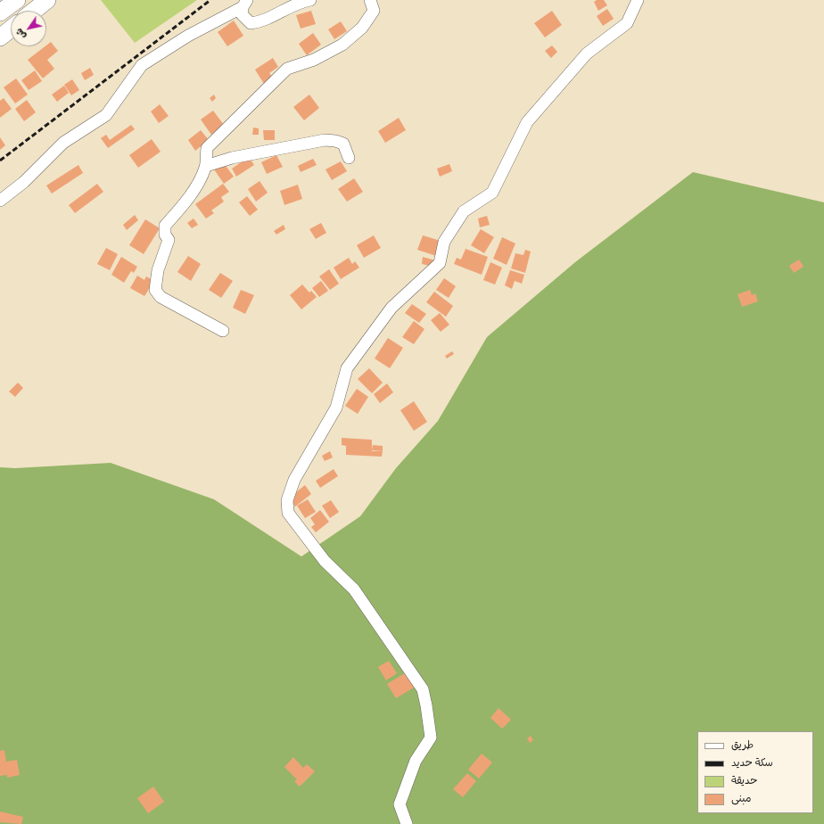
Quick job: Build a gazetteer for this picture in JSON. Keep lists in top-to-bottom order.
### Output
{
  "legend": [
    "طريق",
    "سكة حديد",
    "حديقة",
    "مبنى"
  ],
  "north": "bottom left"
}
